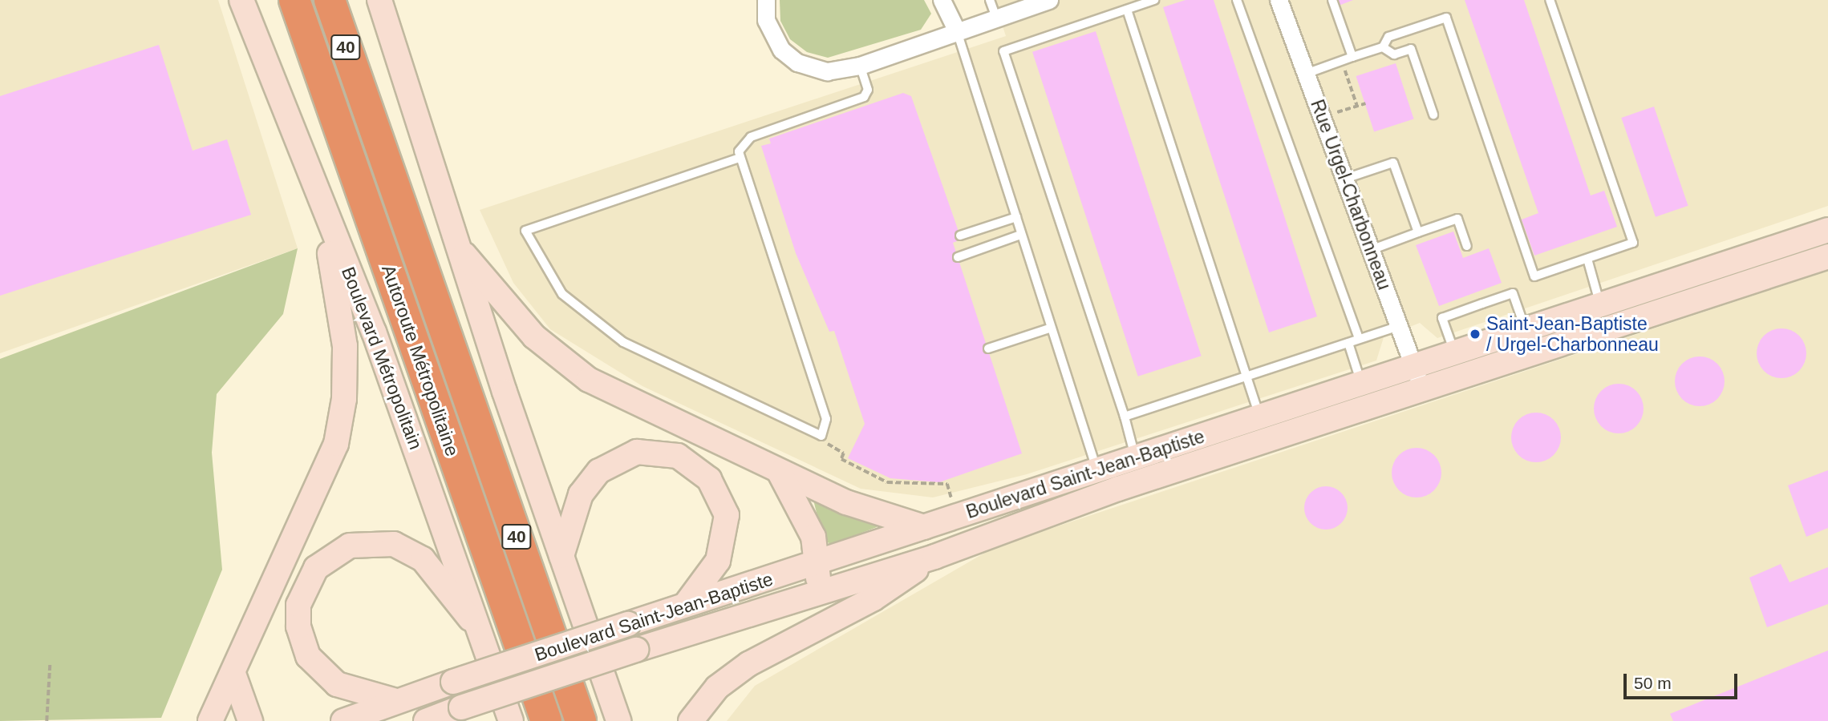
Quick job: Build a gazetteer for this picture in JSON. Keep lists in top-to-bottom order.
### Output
{
  "streets": {
    "highway": ["40", "Autoroute Métropolitaine"],
    "main road": ["Boulevard Métropolitain", "Boulevard Saint-Jean-Baptiste"],
    "street": ["Rue Urgel-Charbonneau"]
  },
  "crossings": [
    ["Rue Urgel-Charbonneau", "Boulevard Saint-Jean-Baptiste"]
  ],
  "places": ["Saint-Jean-Baptiste / Urgel-Charbonneau"],
  "scale_bar": "50 m"
}
